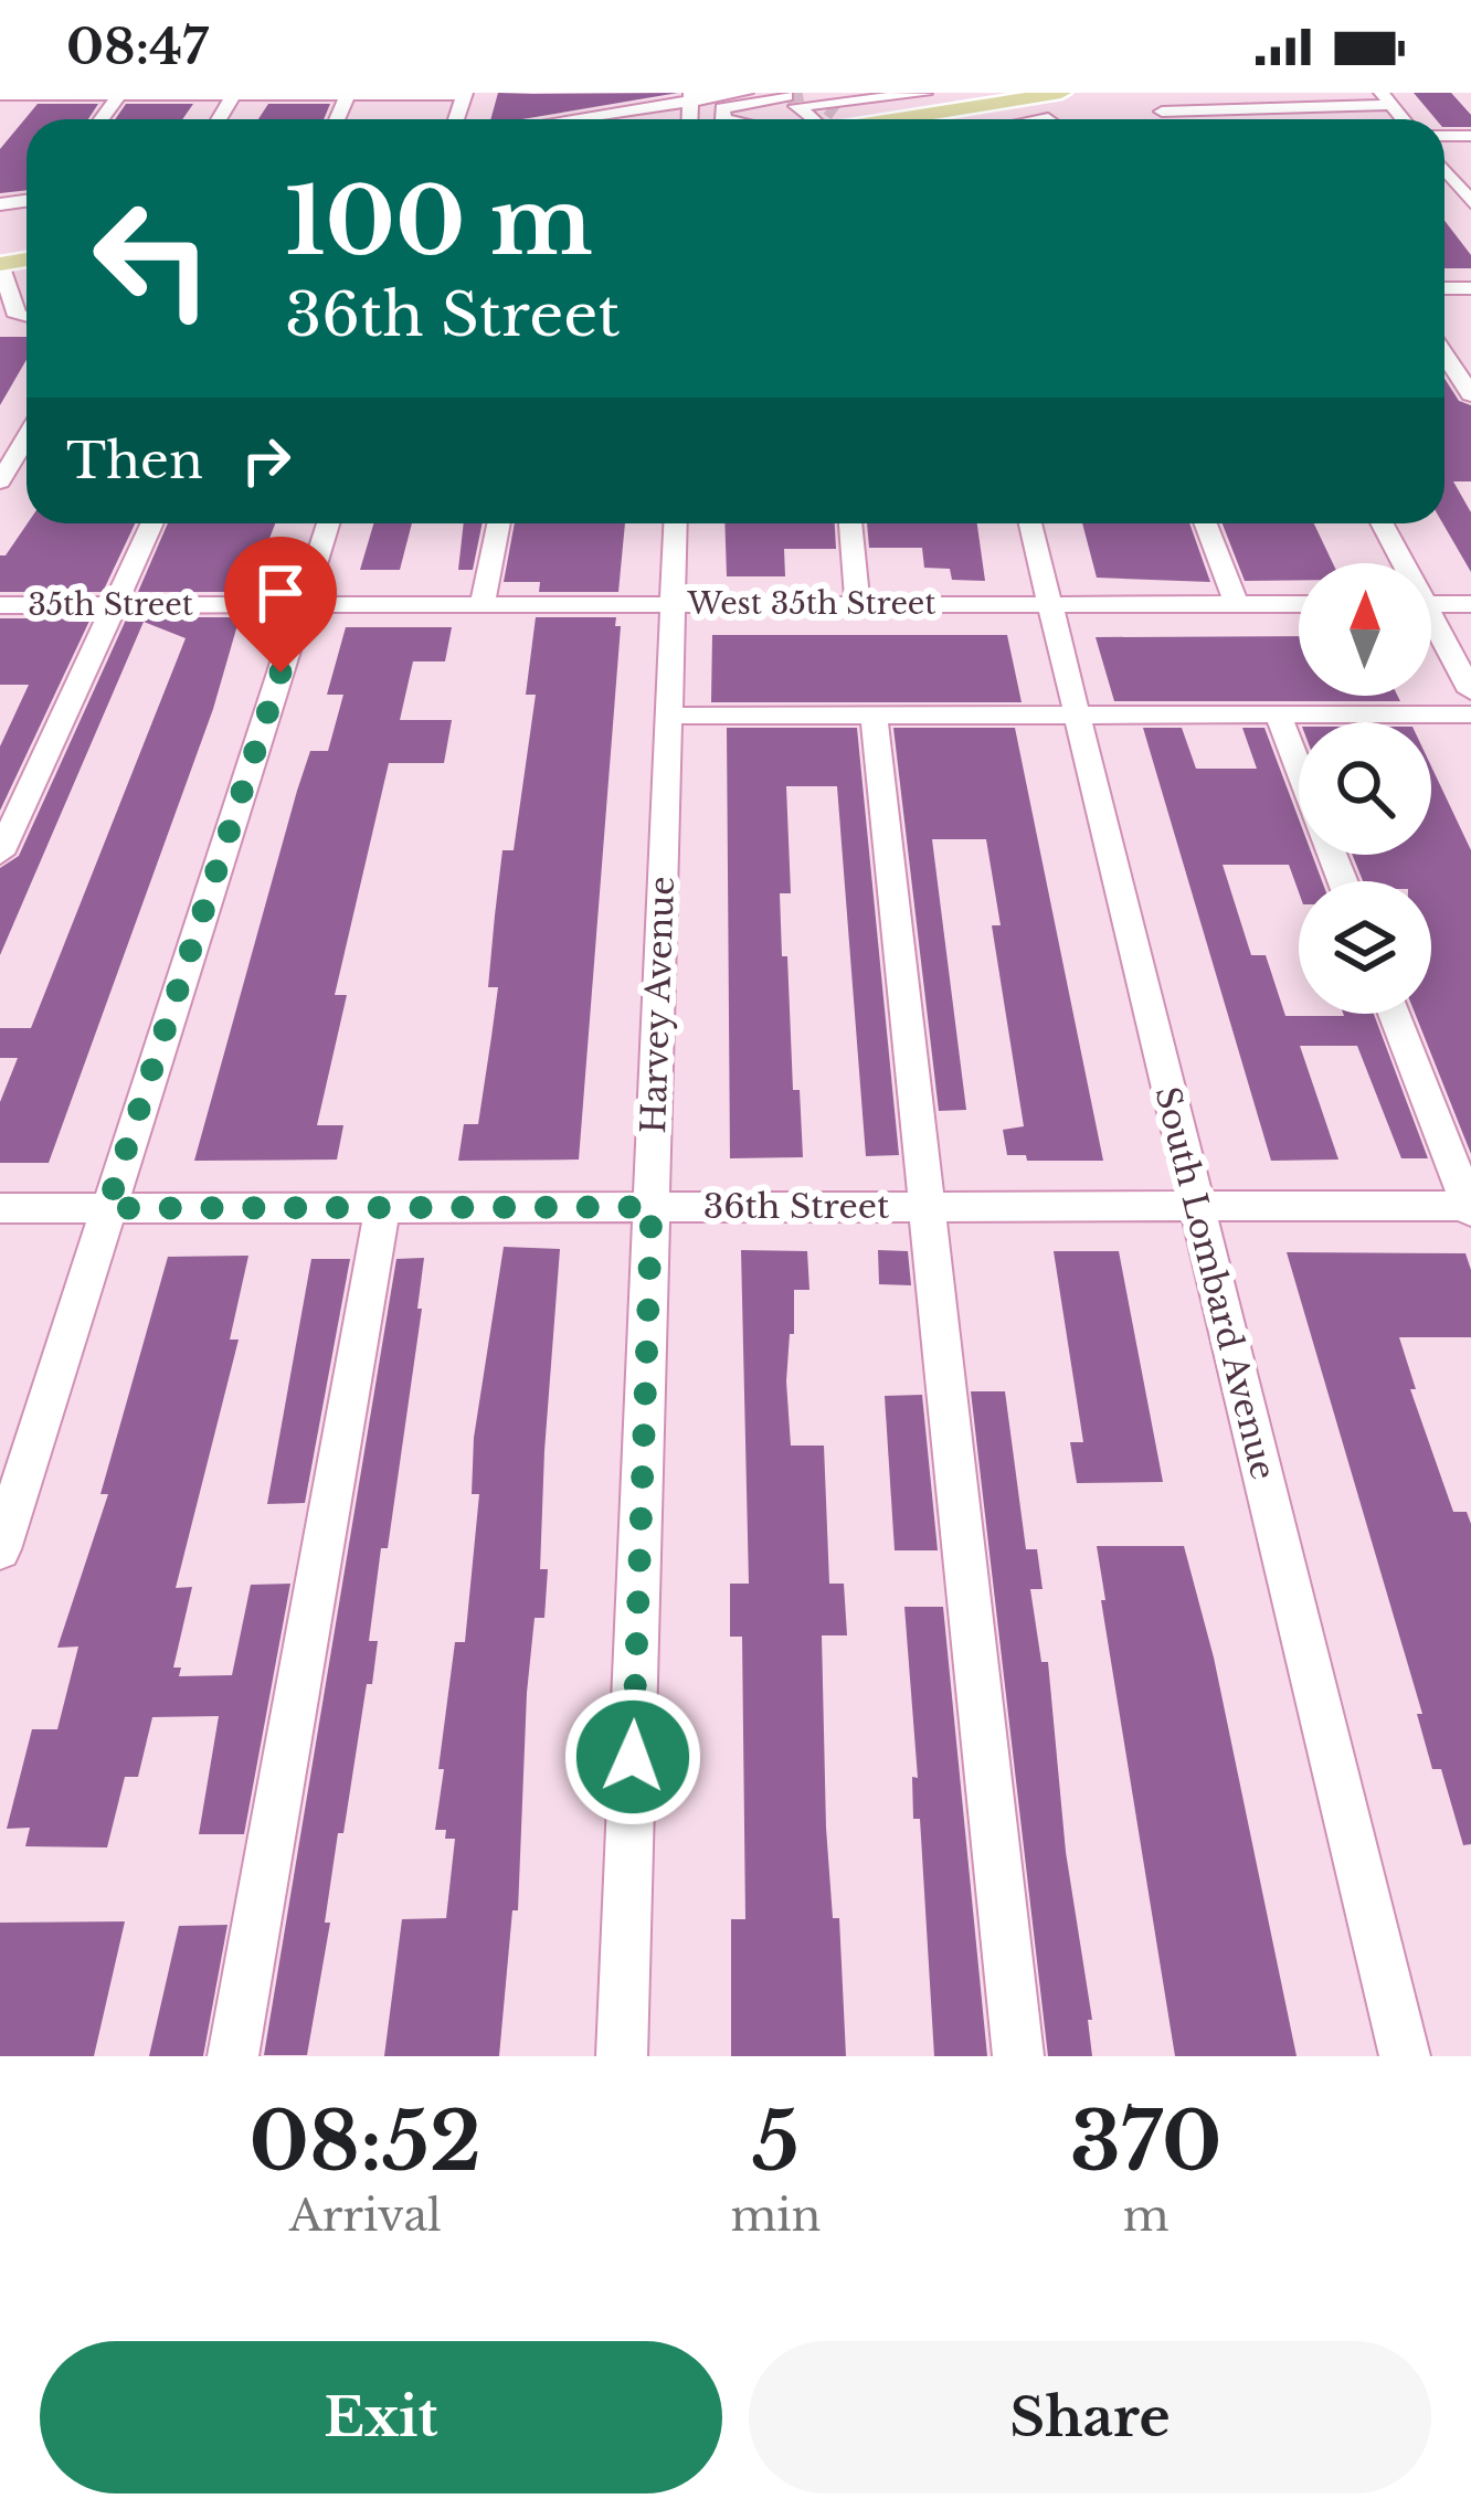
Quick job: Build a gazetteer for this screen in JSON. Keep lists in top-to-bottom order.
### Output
{
  "streets": {
    "street": [
      "West 35th Street",
      "35th Street",
      "Harvey Avenue",
      "36th Street",
      "South Lombard Avenue"
    ]
  },
  "crossings": [
    ["West 35th Street", "35th Street"],
    ["West 35th Street", "Harvey Avenue"],
    ["West 35th Street", "South Lombard Avenue"],
    ["Harvey Avenue", "36th Street"],
    ["36th Street", "South Lombard Avenue"]
  ],
  "north": "top",
  "page": {
    "status": "08:47",
    "turn": ["100 m", "36th Street"],
    "then": "Then",
    "eta": [
      "08:52",
      "Arrival",
      "5",
      "min",
      "370",
      "m"
    ],
    "buttons": ["Exit", "Share"]
  }
}
